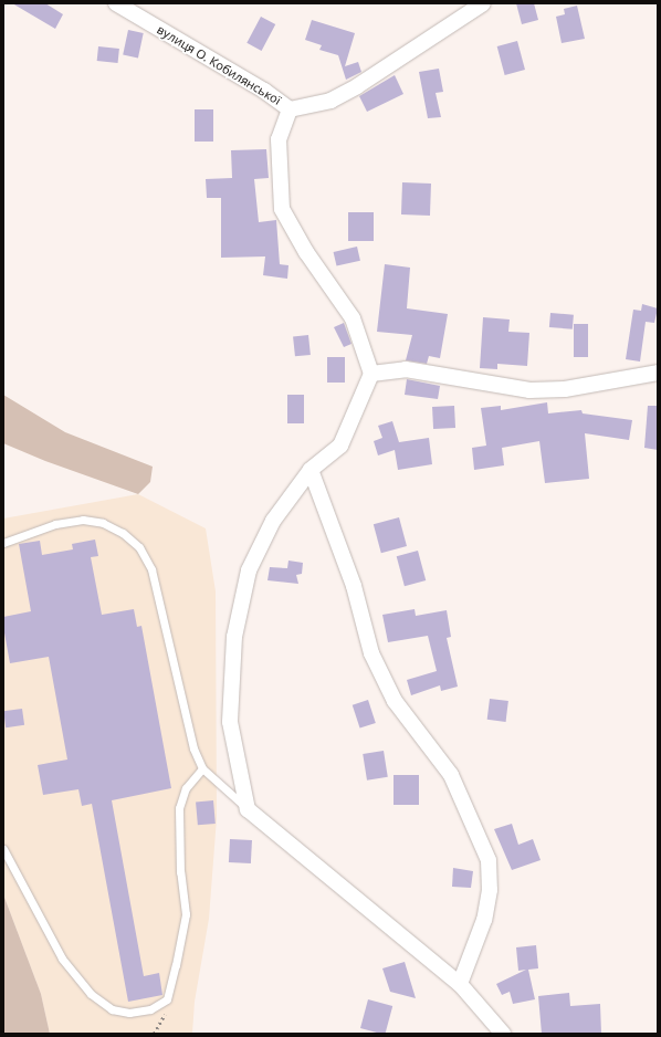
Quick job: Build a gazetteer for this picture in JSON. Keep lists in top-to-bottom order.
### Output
{
  "streets": {
    "street": ["вулиця О. Кобилянської"]
  }
}
